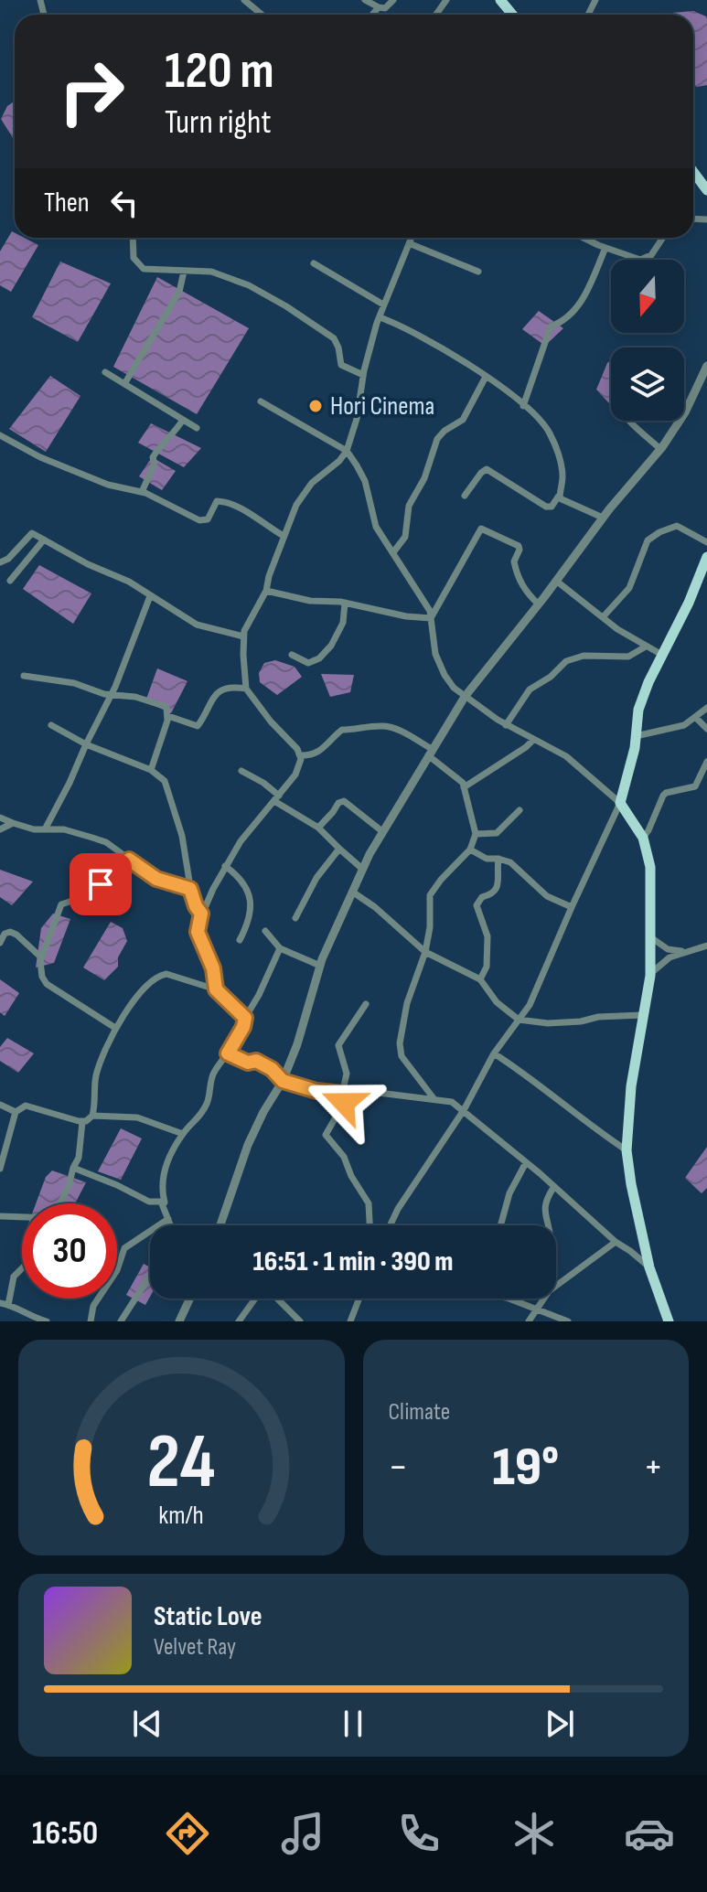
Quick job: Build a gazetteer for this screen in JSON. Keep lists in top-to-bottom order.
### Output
{
  "places": ["Hori Cinema"],
  "north": "bottom",
  "page": {
    "turn": ["120 m", "Turn right"],
    "then": "Then",
    "limit": "30",
    "trip": "16:51 · 1 min · 390 m",
    "tile": "Climate",
    "heat": ["−", "19°", "+"],
    "song": ["Static Love", "Velvet Ray"],
    "tabs": "16:50",
    "gauge": ["24", "km/h"]
  }
}
